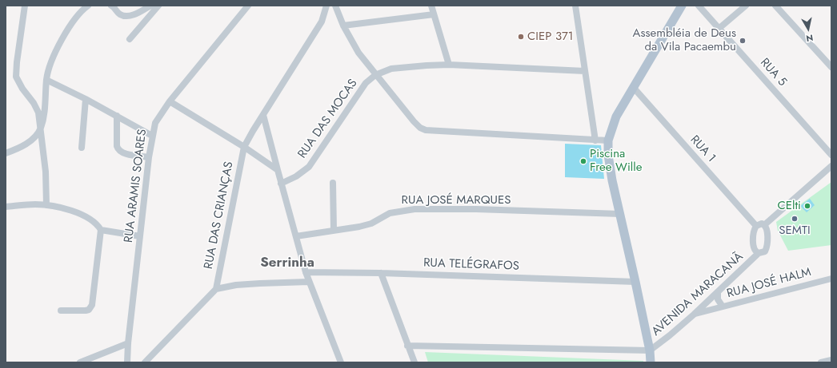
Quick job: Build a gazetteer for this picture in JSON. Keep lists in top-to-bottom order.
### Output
{
  "streets": {
    "street": [
      "RUA 5",
      "RUA DAS MOCAS",
      "RUA 1",
      "RUA ARAMIS SOARES",
      "RUA JOSÉ MARQUES",
      "RUA DAS CRIANÇAS",
      "RUA TELÉGRAFOS",
      "RUA JOSÉ HALM",
      "AVENIDA MARACANÃ"
    ]
  },
  "crossings": [
    ["RUA 1", "AVENIDA MARACANÃ"],
    ["RUA JOSÉ HALM", "AVENIDA MARACANÃ"]
  ],
  "districts": ["Serrinha"],
  "places": [
    "CIEP 371",
    "Assembléia de Deus da Vila Pacaembu",
    "Piscina Free Wille",
    "CElti",
    "SEMTI"
  ],
  "north": "bottom"
}
